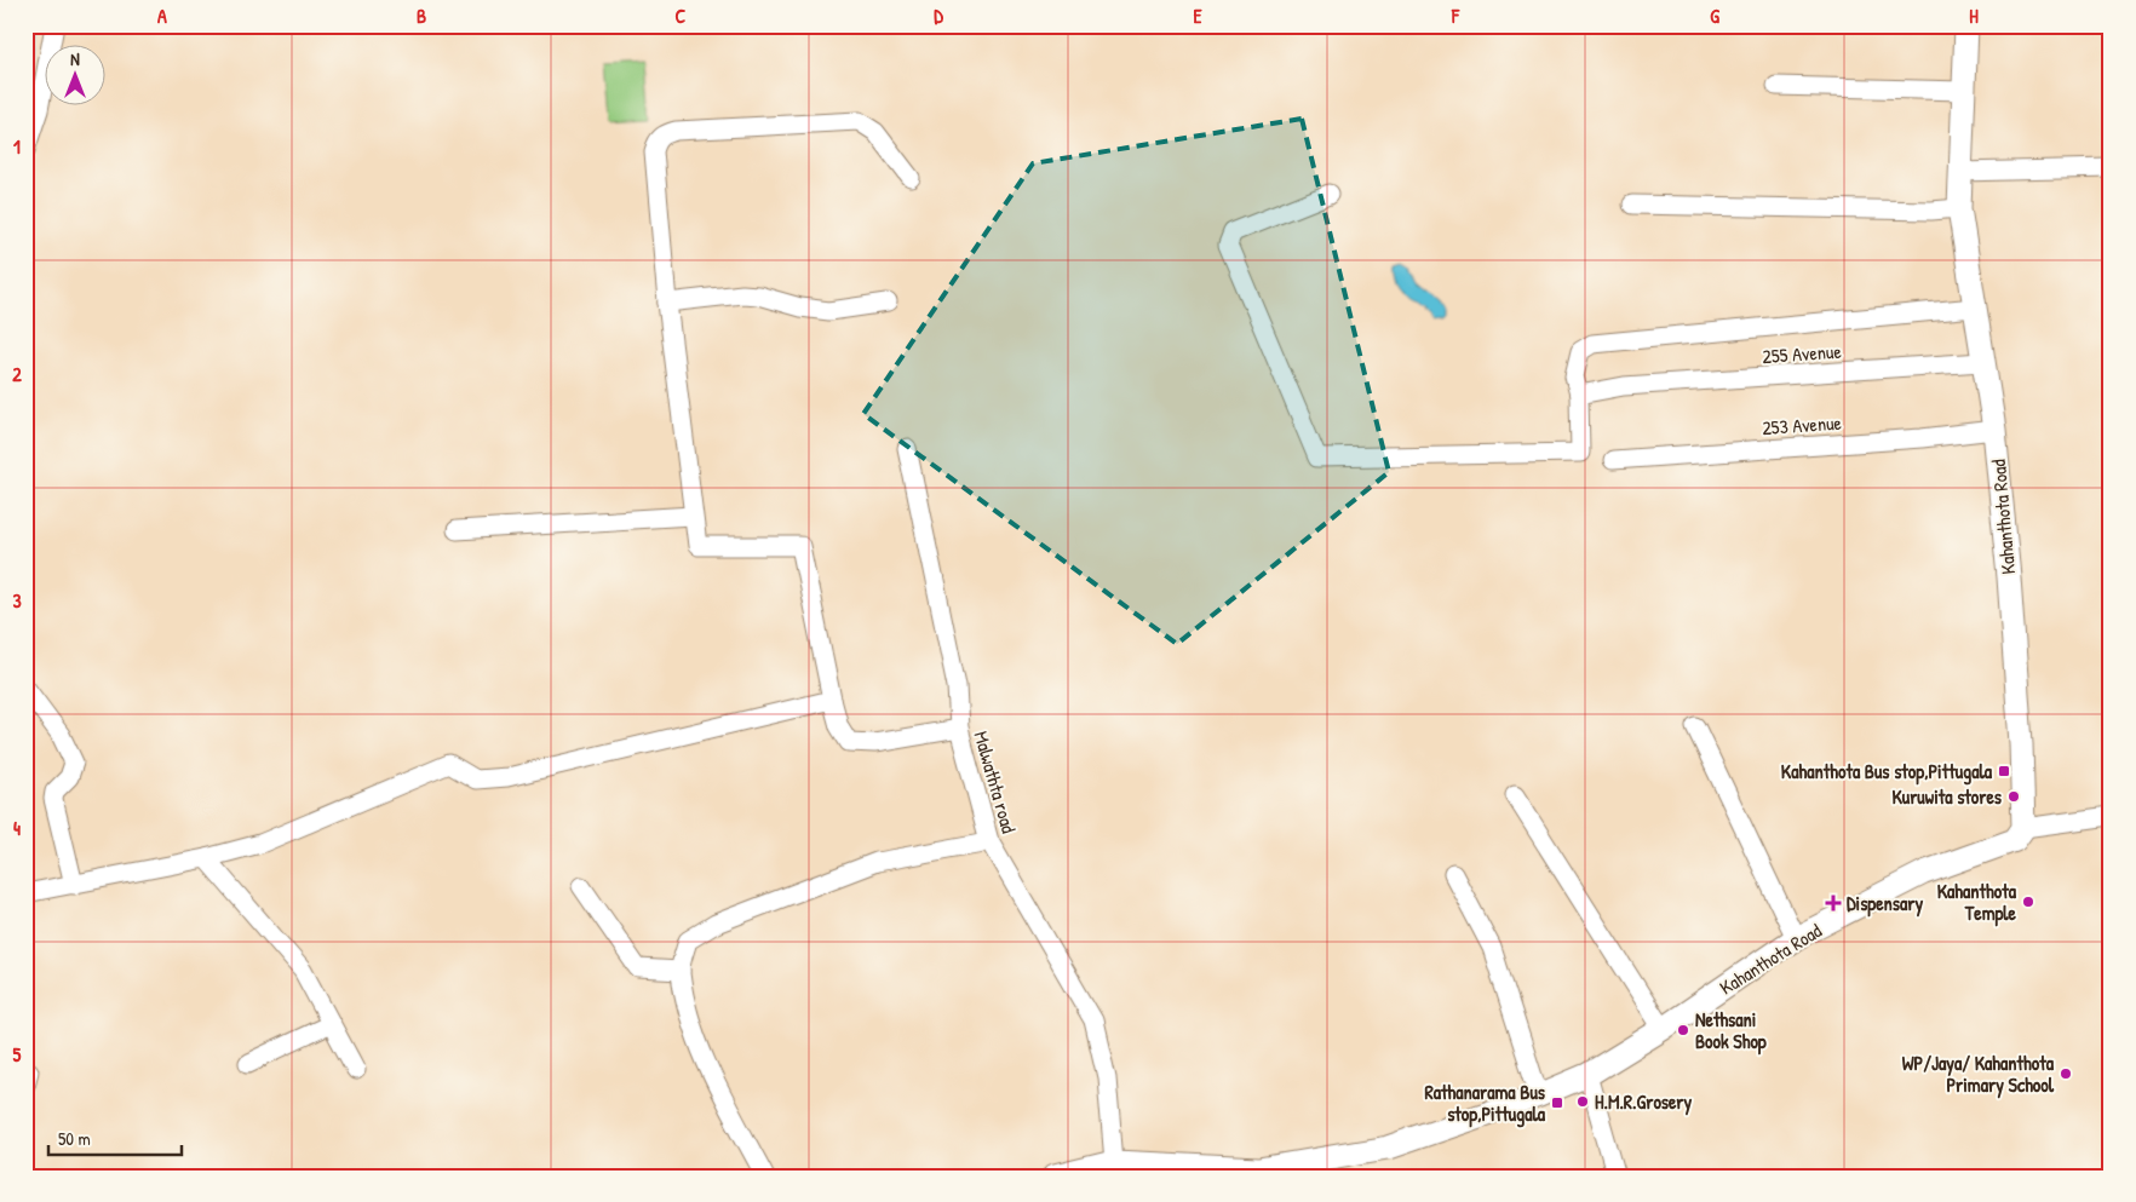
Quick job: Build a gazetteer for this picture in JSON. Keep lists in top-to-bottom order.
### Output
{
  "streets": {
    "main road": ["Kahanthota Road"],
    "street": ["255 Avenue", "253 Avenue", "Malwathta road"]
  },
  "crossings": [
    ["255 Avenue", "Kahanthota Road"],
    ["253 Avenue", "Kahanthota Road"],
    ["Kahanthota Road", "Malwathta road"]
  ],
  "places": {
    "transit": ["Kahanthota Bus stop,Pittugala", "Rathanarama Bus stop,Pittugala"],
    "other": [
      "Kuruwita stores",
      "Kahanthota Temple",
      "Nethsani Book Shop",
      "WP/Jaya/ Kahanthota Primary School",
      "H.M.R.Grosery"
    ],
    "health": ["Dispensary"]
  },
  "scale_bar": "50 m",
  "north": "top",
  "grid": {
    "columns": [
      "A",
      "B",
      "C",
      "D",
      "E",
      "F",
      "G",
      "H"
    ],
    "rows": [
      "1",
      "2",
      "3",
      "4",
      "5"
    ]
  }
}
